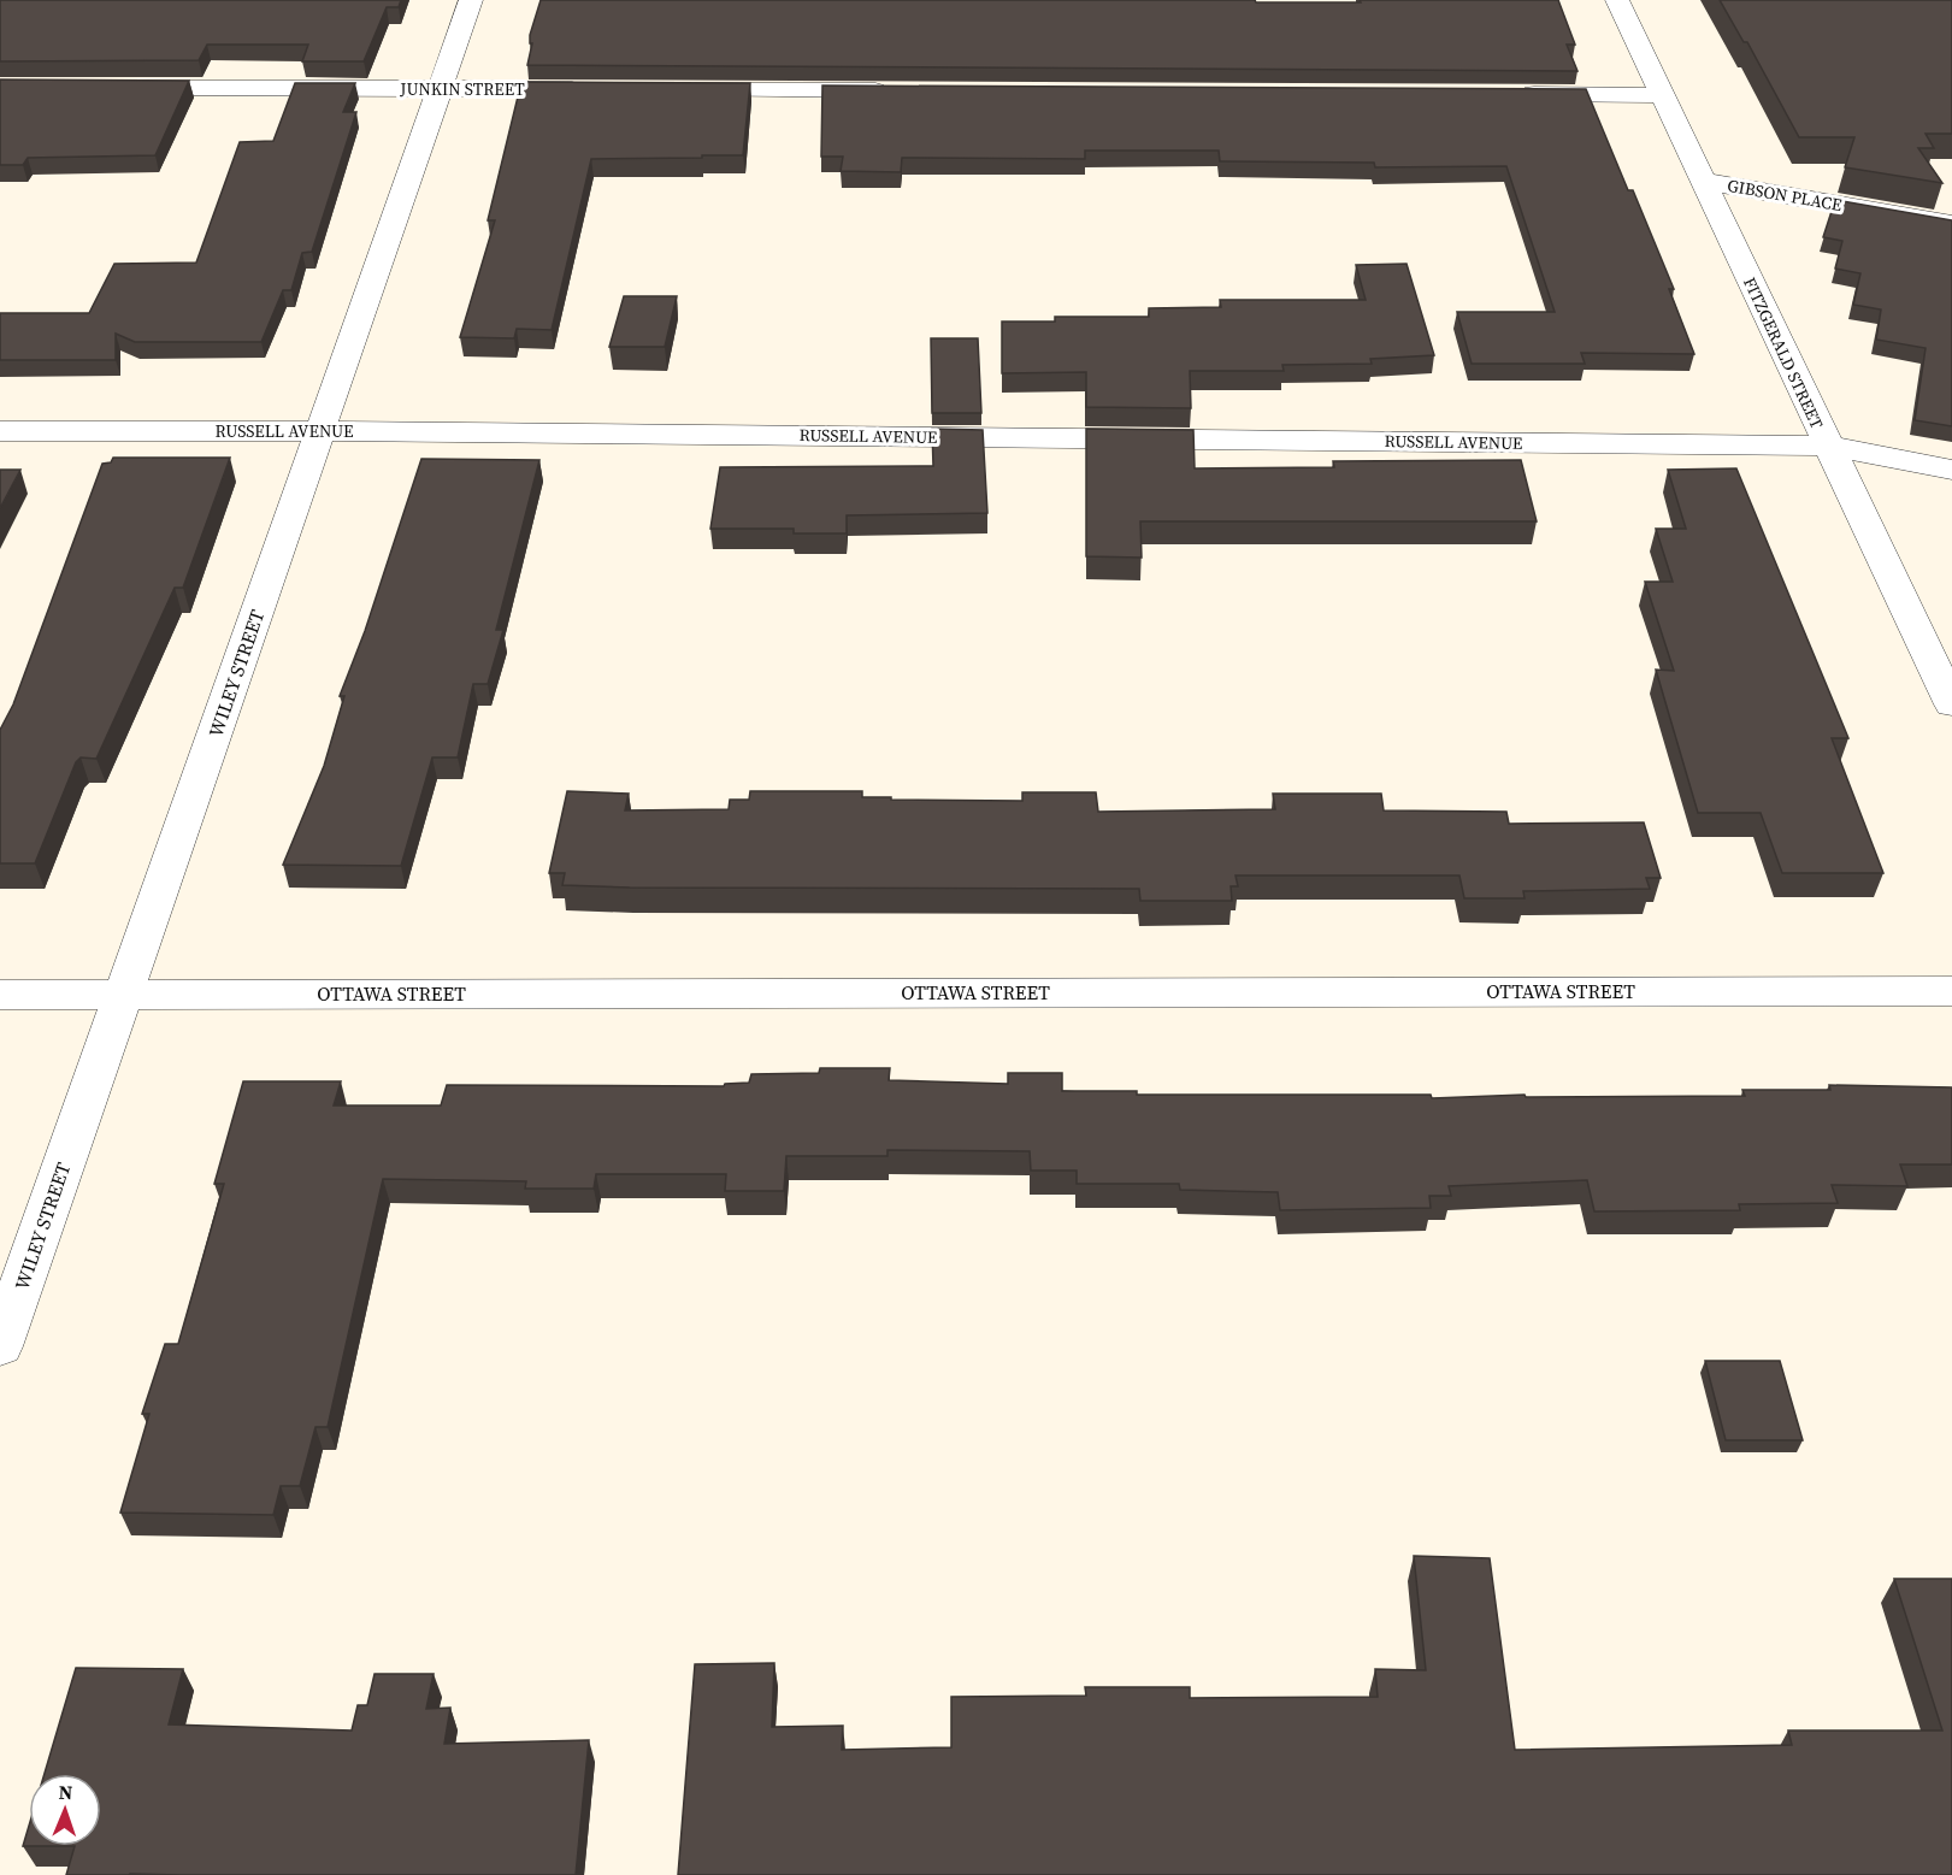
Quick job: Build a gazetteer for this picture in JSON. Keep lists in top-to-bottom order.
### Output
{
  "streets": {
    "street": [
      "JUNKIN STREET",
      "GIBSON PLACE",
      "FITZGERALD STREET",
      "RUSSELL AVENUE",
      "WILEY STREET",
      "OTTAWA STREET"
    ]
  },
  "crossings": [
    ["JUNKIN STREET", "WILEY STREET"],
    ["GIBSON PLACE", "FITZGERALD STREET"],
    ["FITZGERALD STREET", "RUSSELL AVENUE"],
    ["RUSSELL AVENUE", "WILEY STREET"],
    ["WILEY STREET", "OTTAWA STREET"]
  ],
  "north": "top"
}
